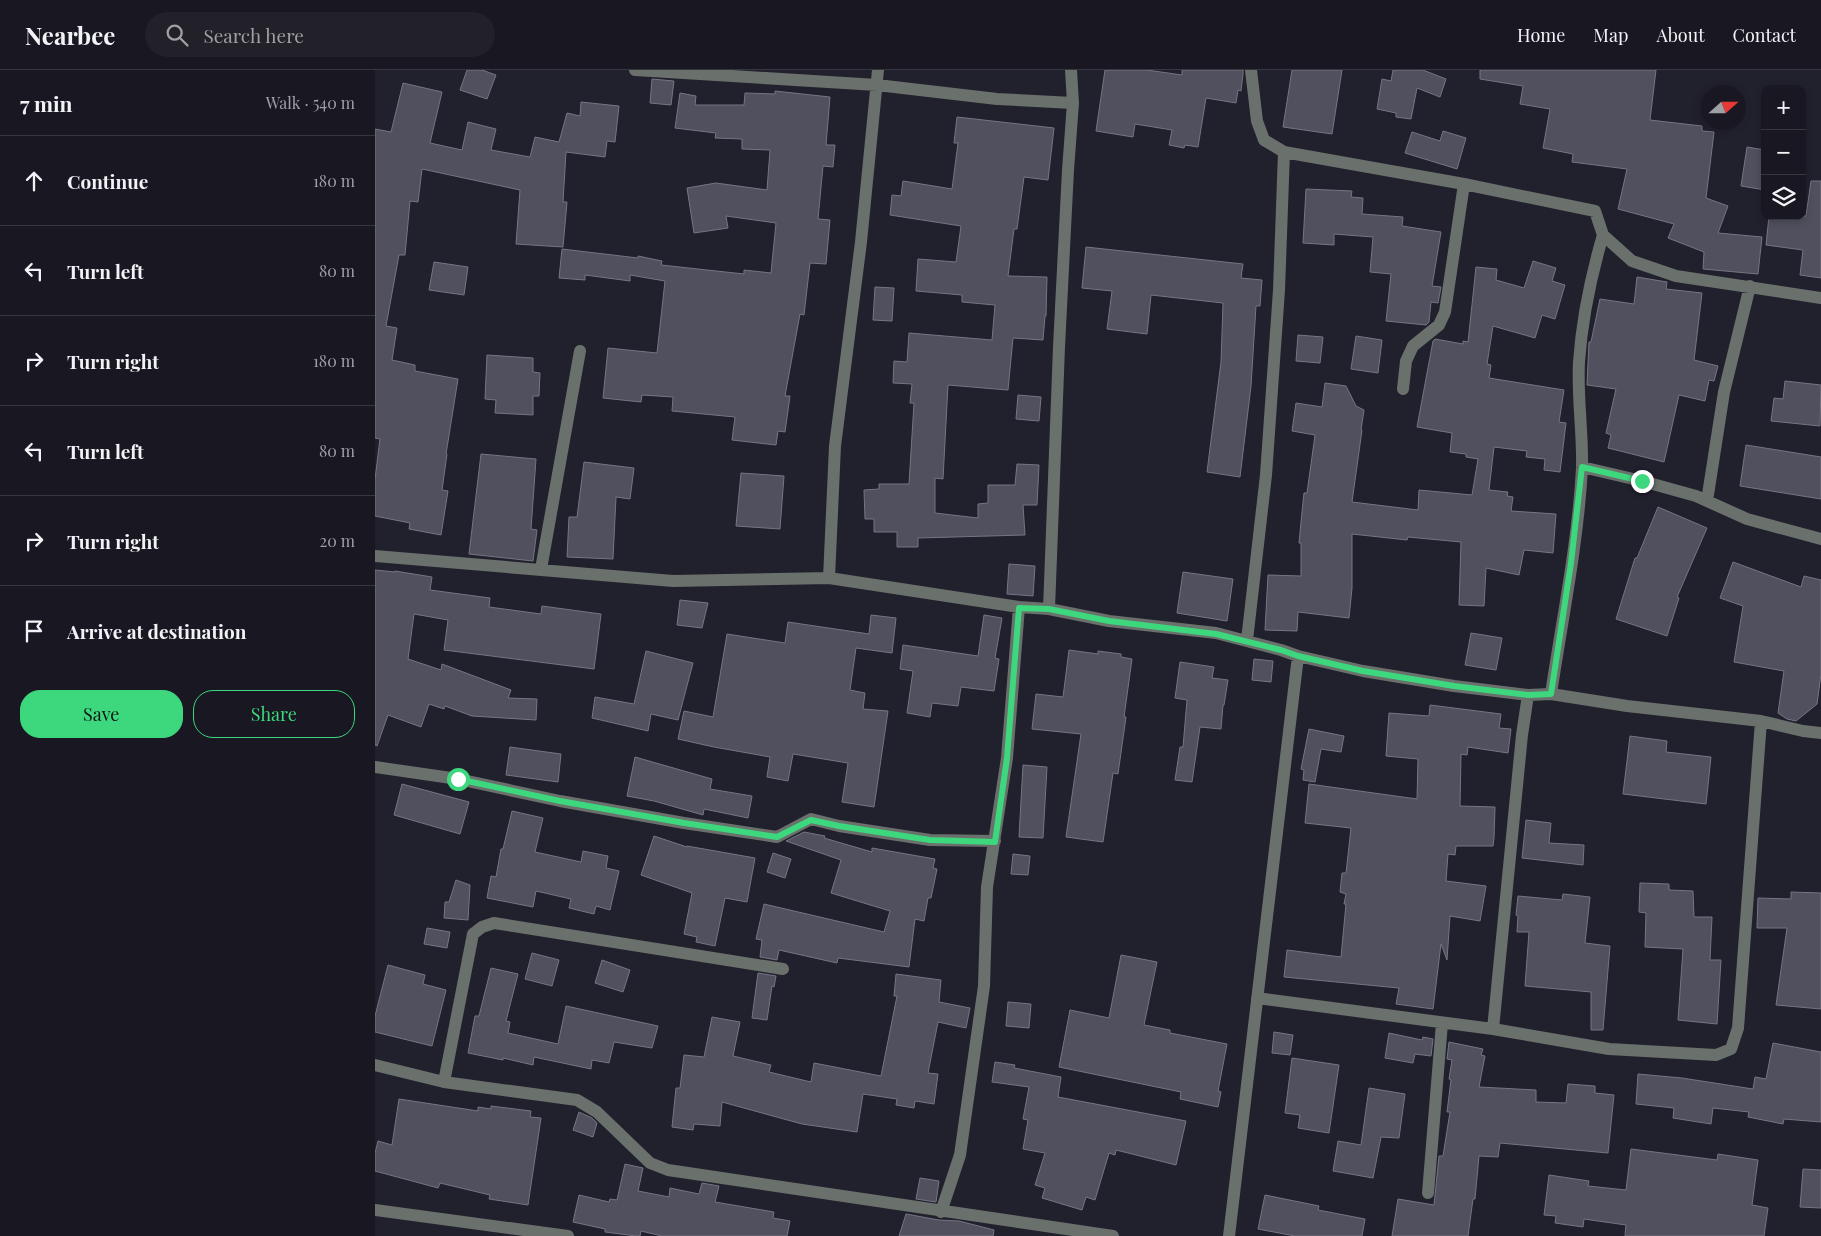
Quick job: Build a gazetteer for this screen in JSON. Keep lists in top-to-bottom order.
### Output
{
  "north": "right",
  "page": {
    "header": "Nearbee",
    "search": "Search here",
    "nav": [
      "Home",
      "Map",
      "About",
      "Contact"
    ],
    "heading": ["7 min", "Walk · 540 m"],
    "map_buttons": ["+", "−"],
    "list": [
      ["Continue", "180 m"],
      ["Turn left", "80 m"],
      ["Turn right", "180 m"],
      ["Turn left", "80 m"],
      ["Turn right", "20 m"],
      "Arrive at destination"
    ],
    "buttons": ["Save", "Share"]
  }
}
